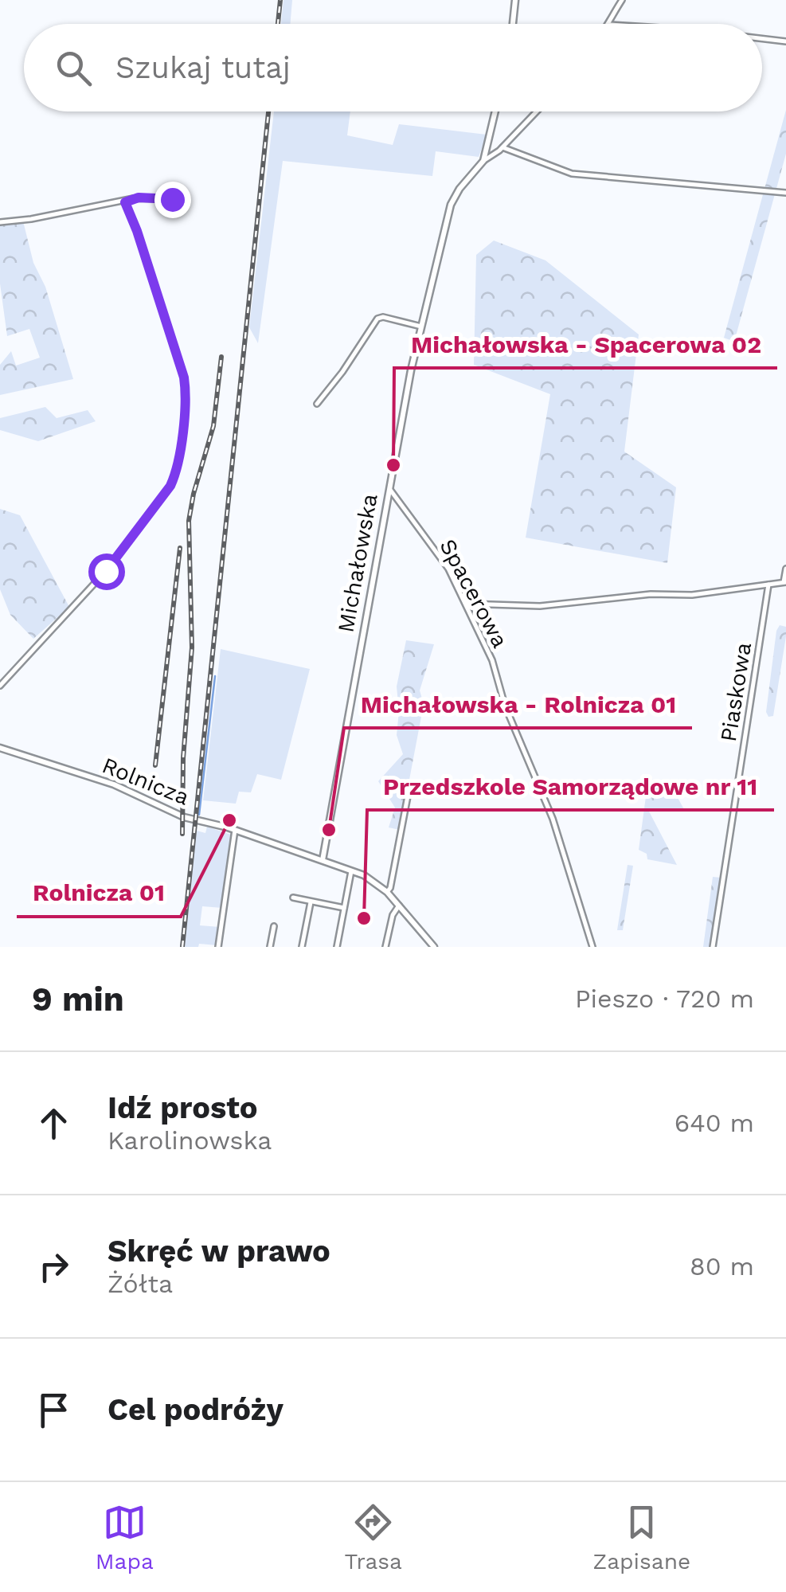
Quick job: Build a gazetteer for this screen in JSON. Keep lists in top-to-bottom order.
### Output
{
  "streets": {
    "street": [
      "Michałowska",
      "Spacerowa",
      "Piaskowa",
      "Rolnicza"
    ]
  },
  "crossings": [
    ["Michałowska", "Spacerowa"],
    ["Michałowska", "Rolnicza"]
  ],
  "places": [
    "Michałowska - Spacerowa 02",
    "Rolnicza 01",
    "Michałowska - Rolnicza 01",
    "Przedszkole Samorządowe nr 11"
  ],
  "page": {
    "search": "Szukaj tutaj",
    "heading": ["9 min", "Pieszo · 720 m"],
    "list": [
      ["Idź prosto", "Karolinowska", "640 m"],
      ["Skręć w prawo", "Żółta", "80 m"],
      "Cel podróży"
    ],
    "nav": ["Mapa", "Trasa", "Zapisane"]
  }
}
